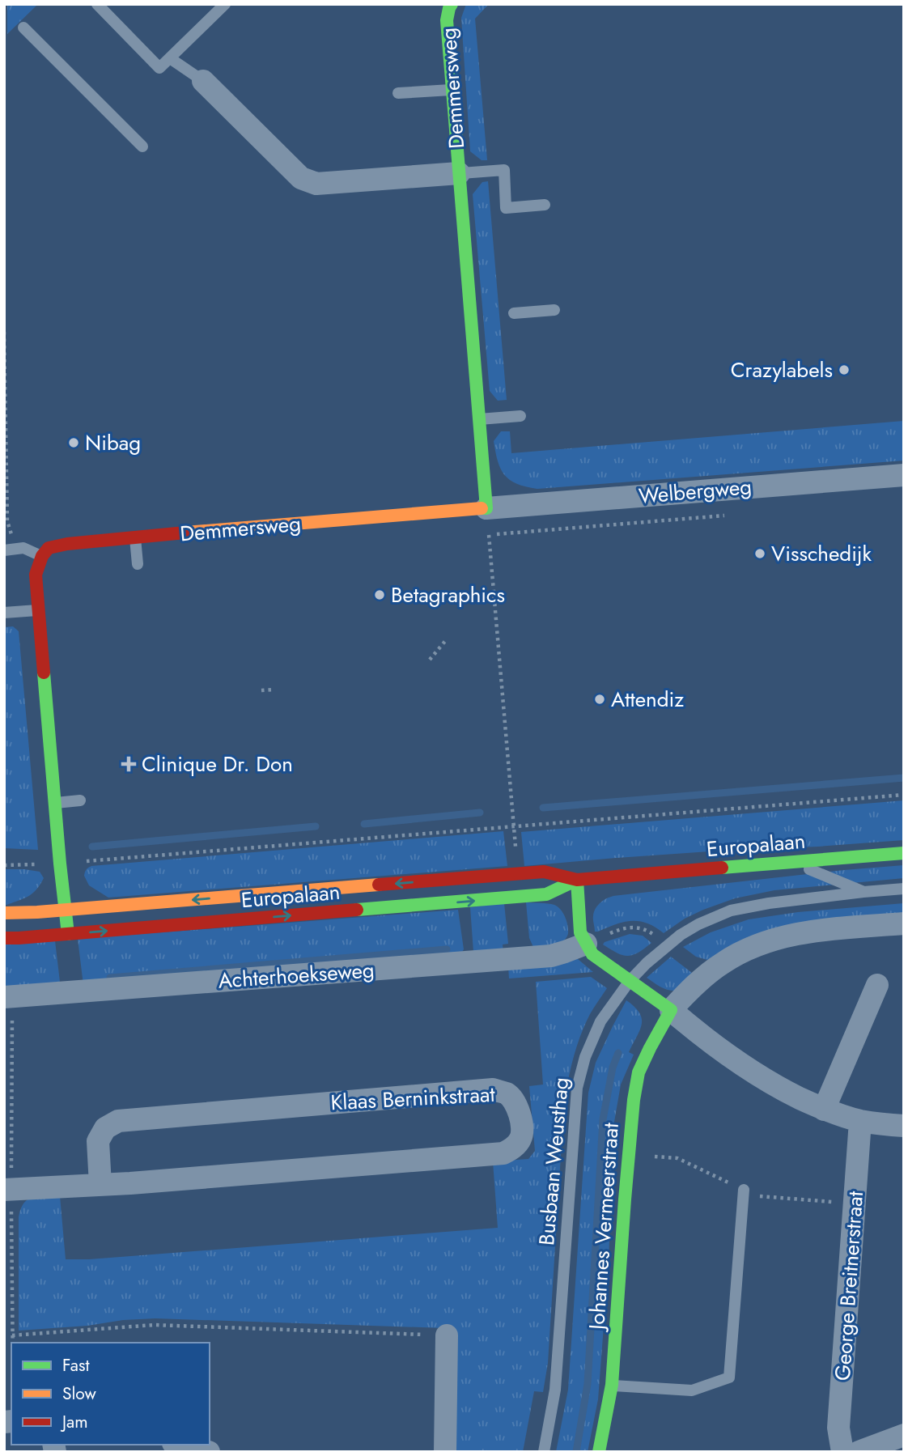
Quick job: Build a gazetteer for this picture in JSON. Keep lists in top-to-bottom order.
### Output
{
  "streets": {
    "street": [
      "Demmersweg",
      "Welbergweg",
      "Europalaan",
      "Achterhoekseweg",
      "Klaas Berninkstraat",
      "Johannes Vermeerstraat",
      "George Breitnerstraat"
    ],
    "lane": ["Busbaan Weusthag"]
  },
  "crossings": [
    ["Demmersweg", "Welbergweg"]
  ],
  "places": {
    "other": [
      "Crazylabels",
      "Nibag",
      "Visschedijk",
      "Betagraphics",
      "Attendiz"
    ],
    "health": ["Clinique Dr. Don"]
  },
  "legend": ["Fast", "Slow", "Jam"]
}
